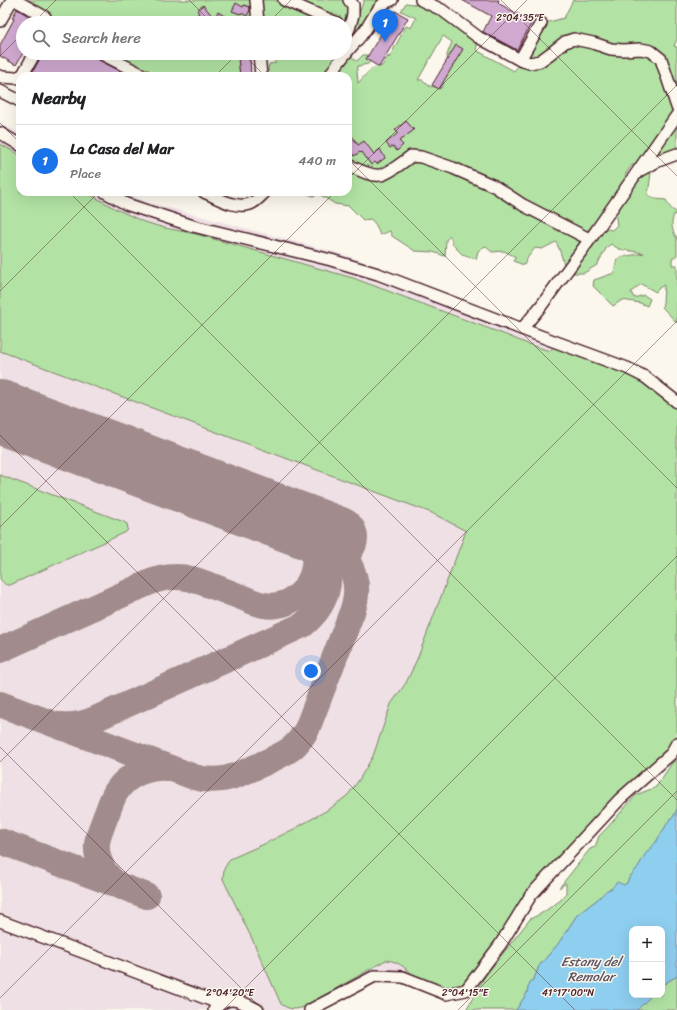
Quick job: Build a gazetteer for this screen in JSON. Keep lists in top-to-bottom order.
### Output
{
  "water": ["Estany del Remolar"],
  "page": {
    "pins": "1",
    "search": "Search here",
    "heading": "Nearby",
    "list": [
      {
        "mark": "1",
        "name": "La Casa del Mar",
        "note": "Place",
        "value": "440 m"
      }
    ],
    "map_buttons": ["+", "−"]
  },
  "coordinates": [
    "2°04'35\"E",
    "2°04'20\"E",
    "2°04'15\"E",
    "41°17'00\"N"
  ]
}
